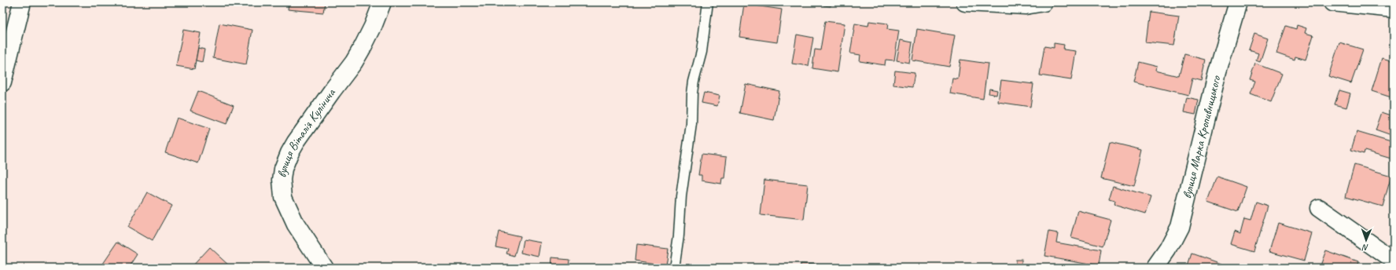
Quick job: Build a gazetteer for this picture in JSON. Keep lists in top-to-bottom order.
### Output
{
  "streets": {
    "street": ["вулиця Віталія Кулінича", "вулиця Марка Кропивницького"]
  },
  "north": "bottom"
}
